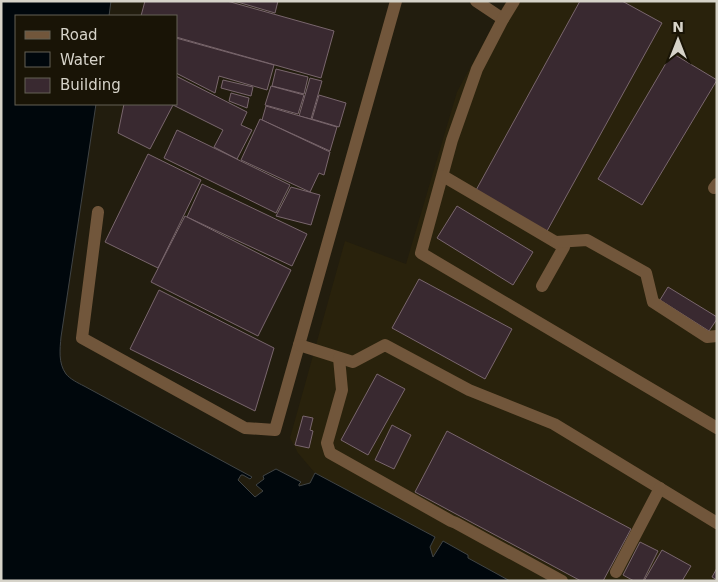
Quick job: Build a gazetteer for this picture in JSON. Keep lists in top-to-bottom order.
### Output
{
  "legend": ["Road", "Water", "Building"],
  "north": "top"
}
